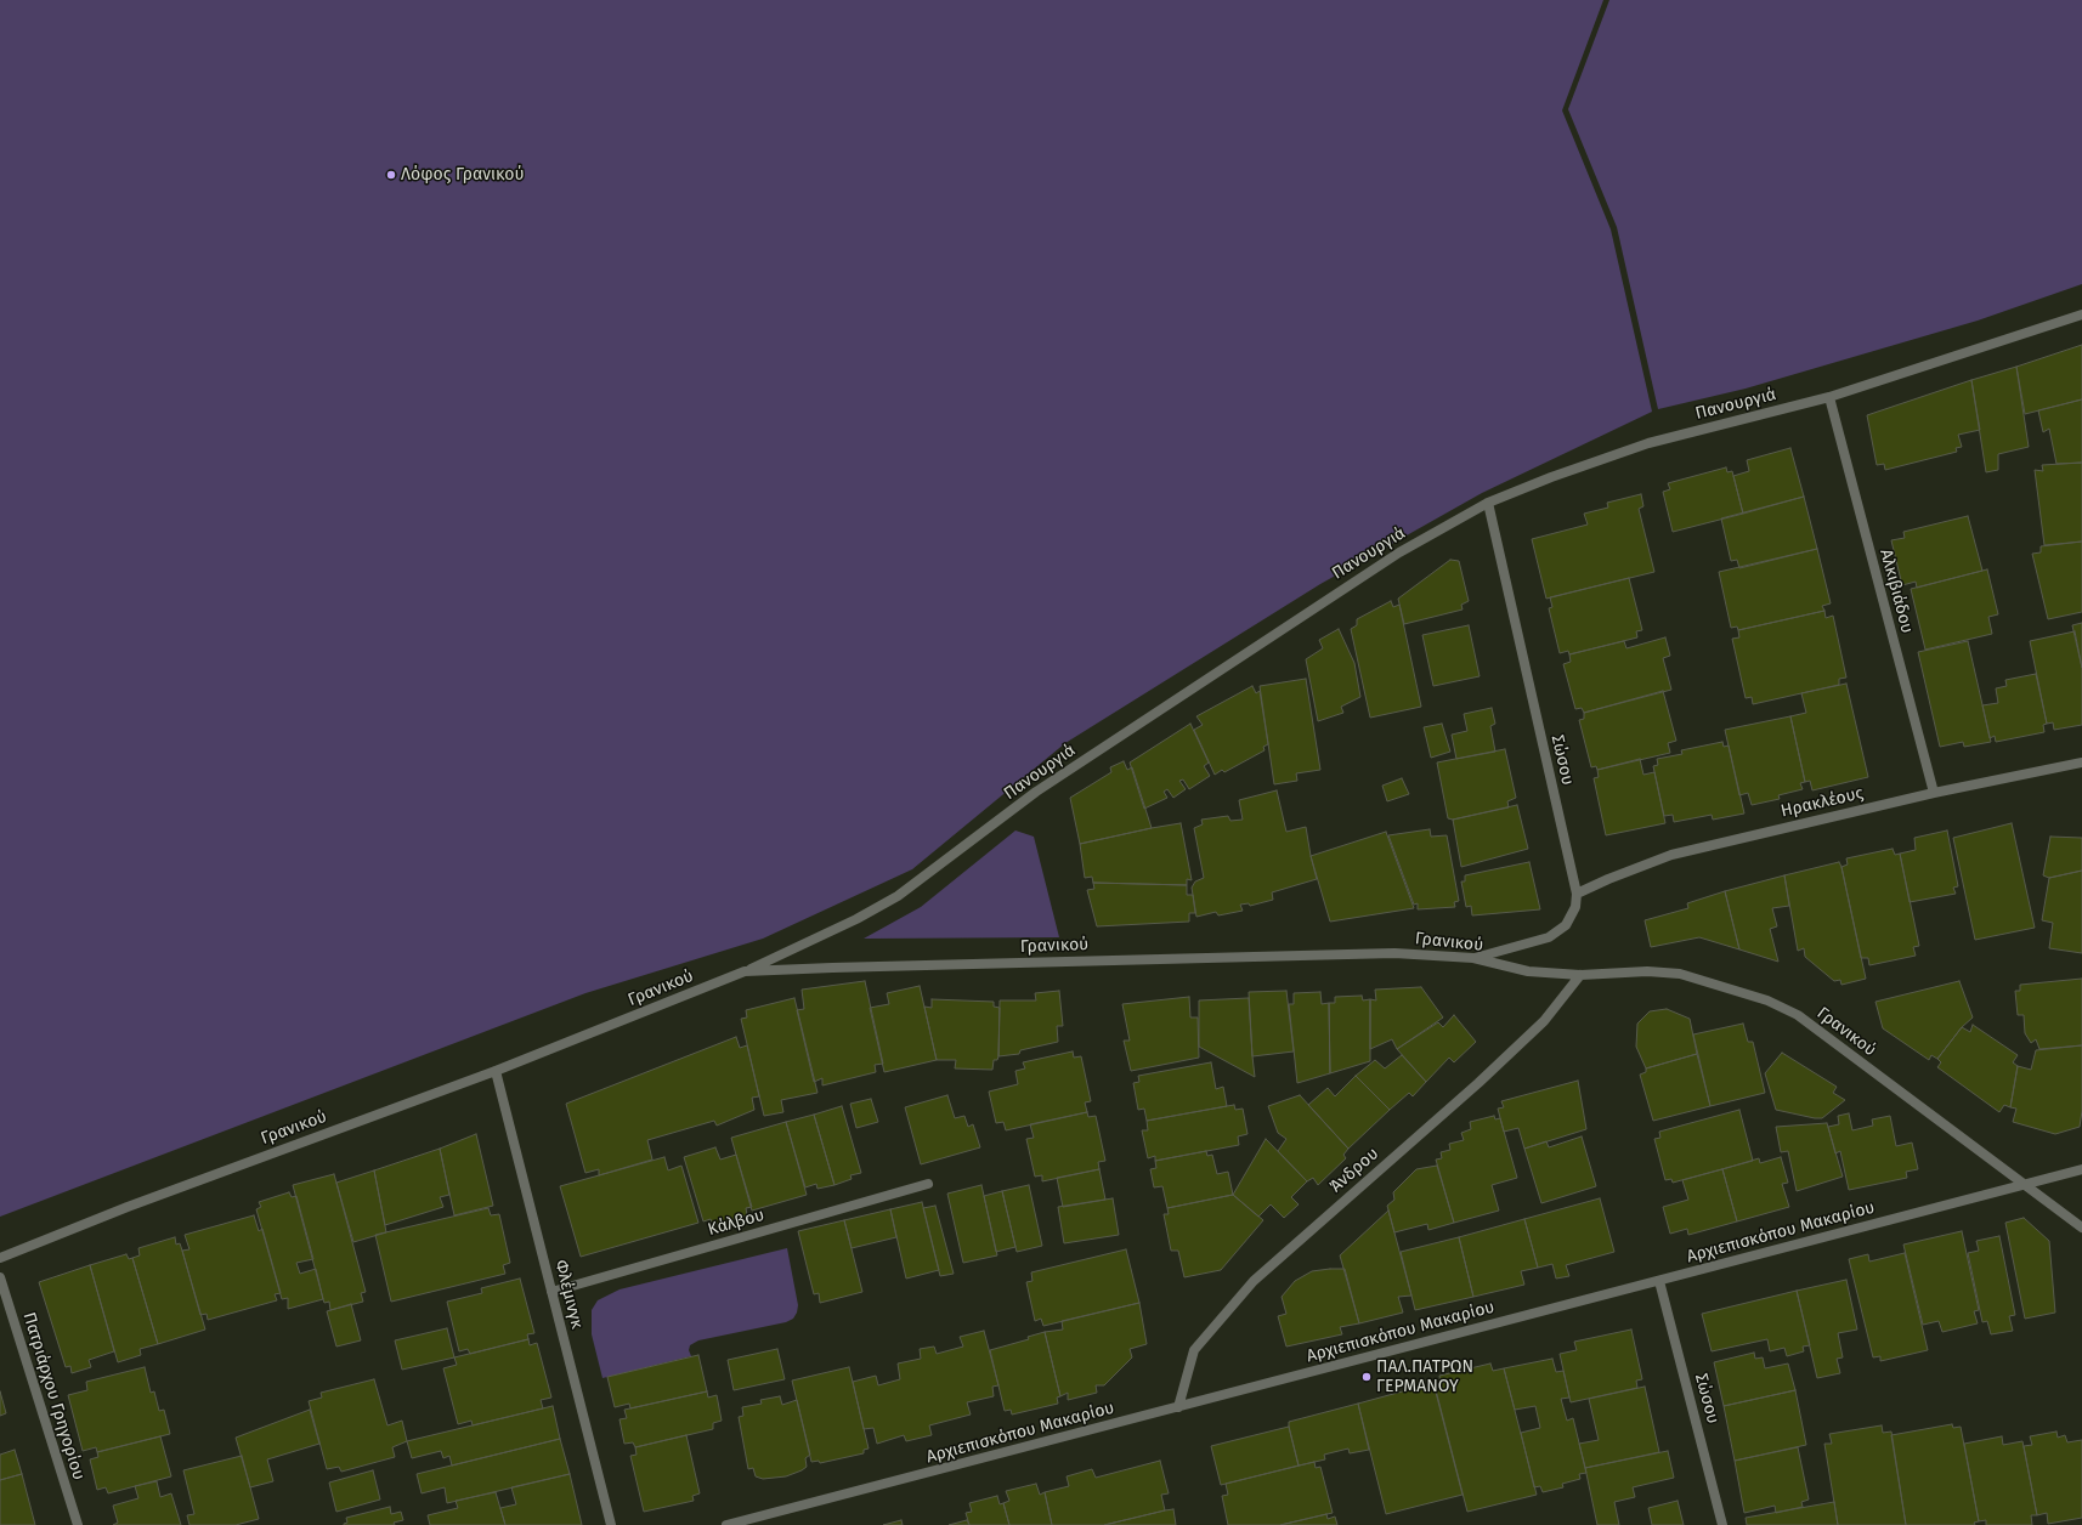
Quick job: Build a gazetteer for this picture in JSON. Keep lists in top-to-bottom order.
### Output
{
  "streets": {
    "street": [
      "Πανουργιά",
      "Αλκιβιάδου",
      "Σώσου",
      "Ηρακλέους",
      "Γρανικού",
      "Άνδρου",
      "Κάλβου",
      "Αρχιεπισκόπου Μακαρίου",
      "Φλέμινγκ",
      "Πατριάρχου Γρηγορίου"
    ]
  },
  "crossings": [
    ["Πανουργιά", "Αλκιβιάδου"],
    ["Πανουργιά", "Σώσου"],
    ["Πανουργιά", "Γρανικού"],
    ["Αλκιβιάδου", "Ηρακλέους"],
    ["Σώσου", "Ηρακλέους"],
    ["Σώσου", "Γρανικού"],
    ["Σώσου", "Αρχιεπισκόπου Μακαρίου"],
    ["Γρανικού", "Άνδρου"],
    ["Γρανικού", "Αρχιεπισκόπου Μακαρίου"],
    ["Γρανικού", "Φλέμινγκ"],
    ["Άνδρου", "Αρχιεπισκόπου Μακαρίου"],
    ["Κάλβου", "Φλέμινγκ"]
  ],
  "places": ["Λόφος Γρανικού", "ΠΑΛ.ΠΑΤΡΩΝ ΓΕΡΜΑΝΟΥ"]
}
